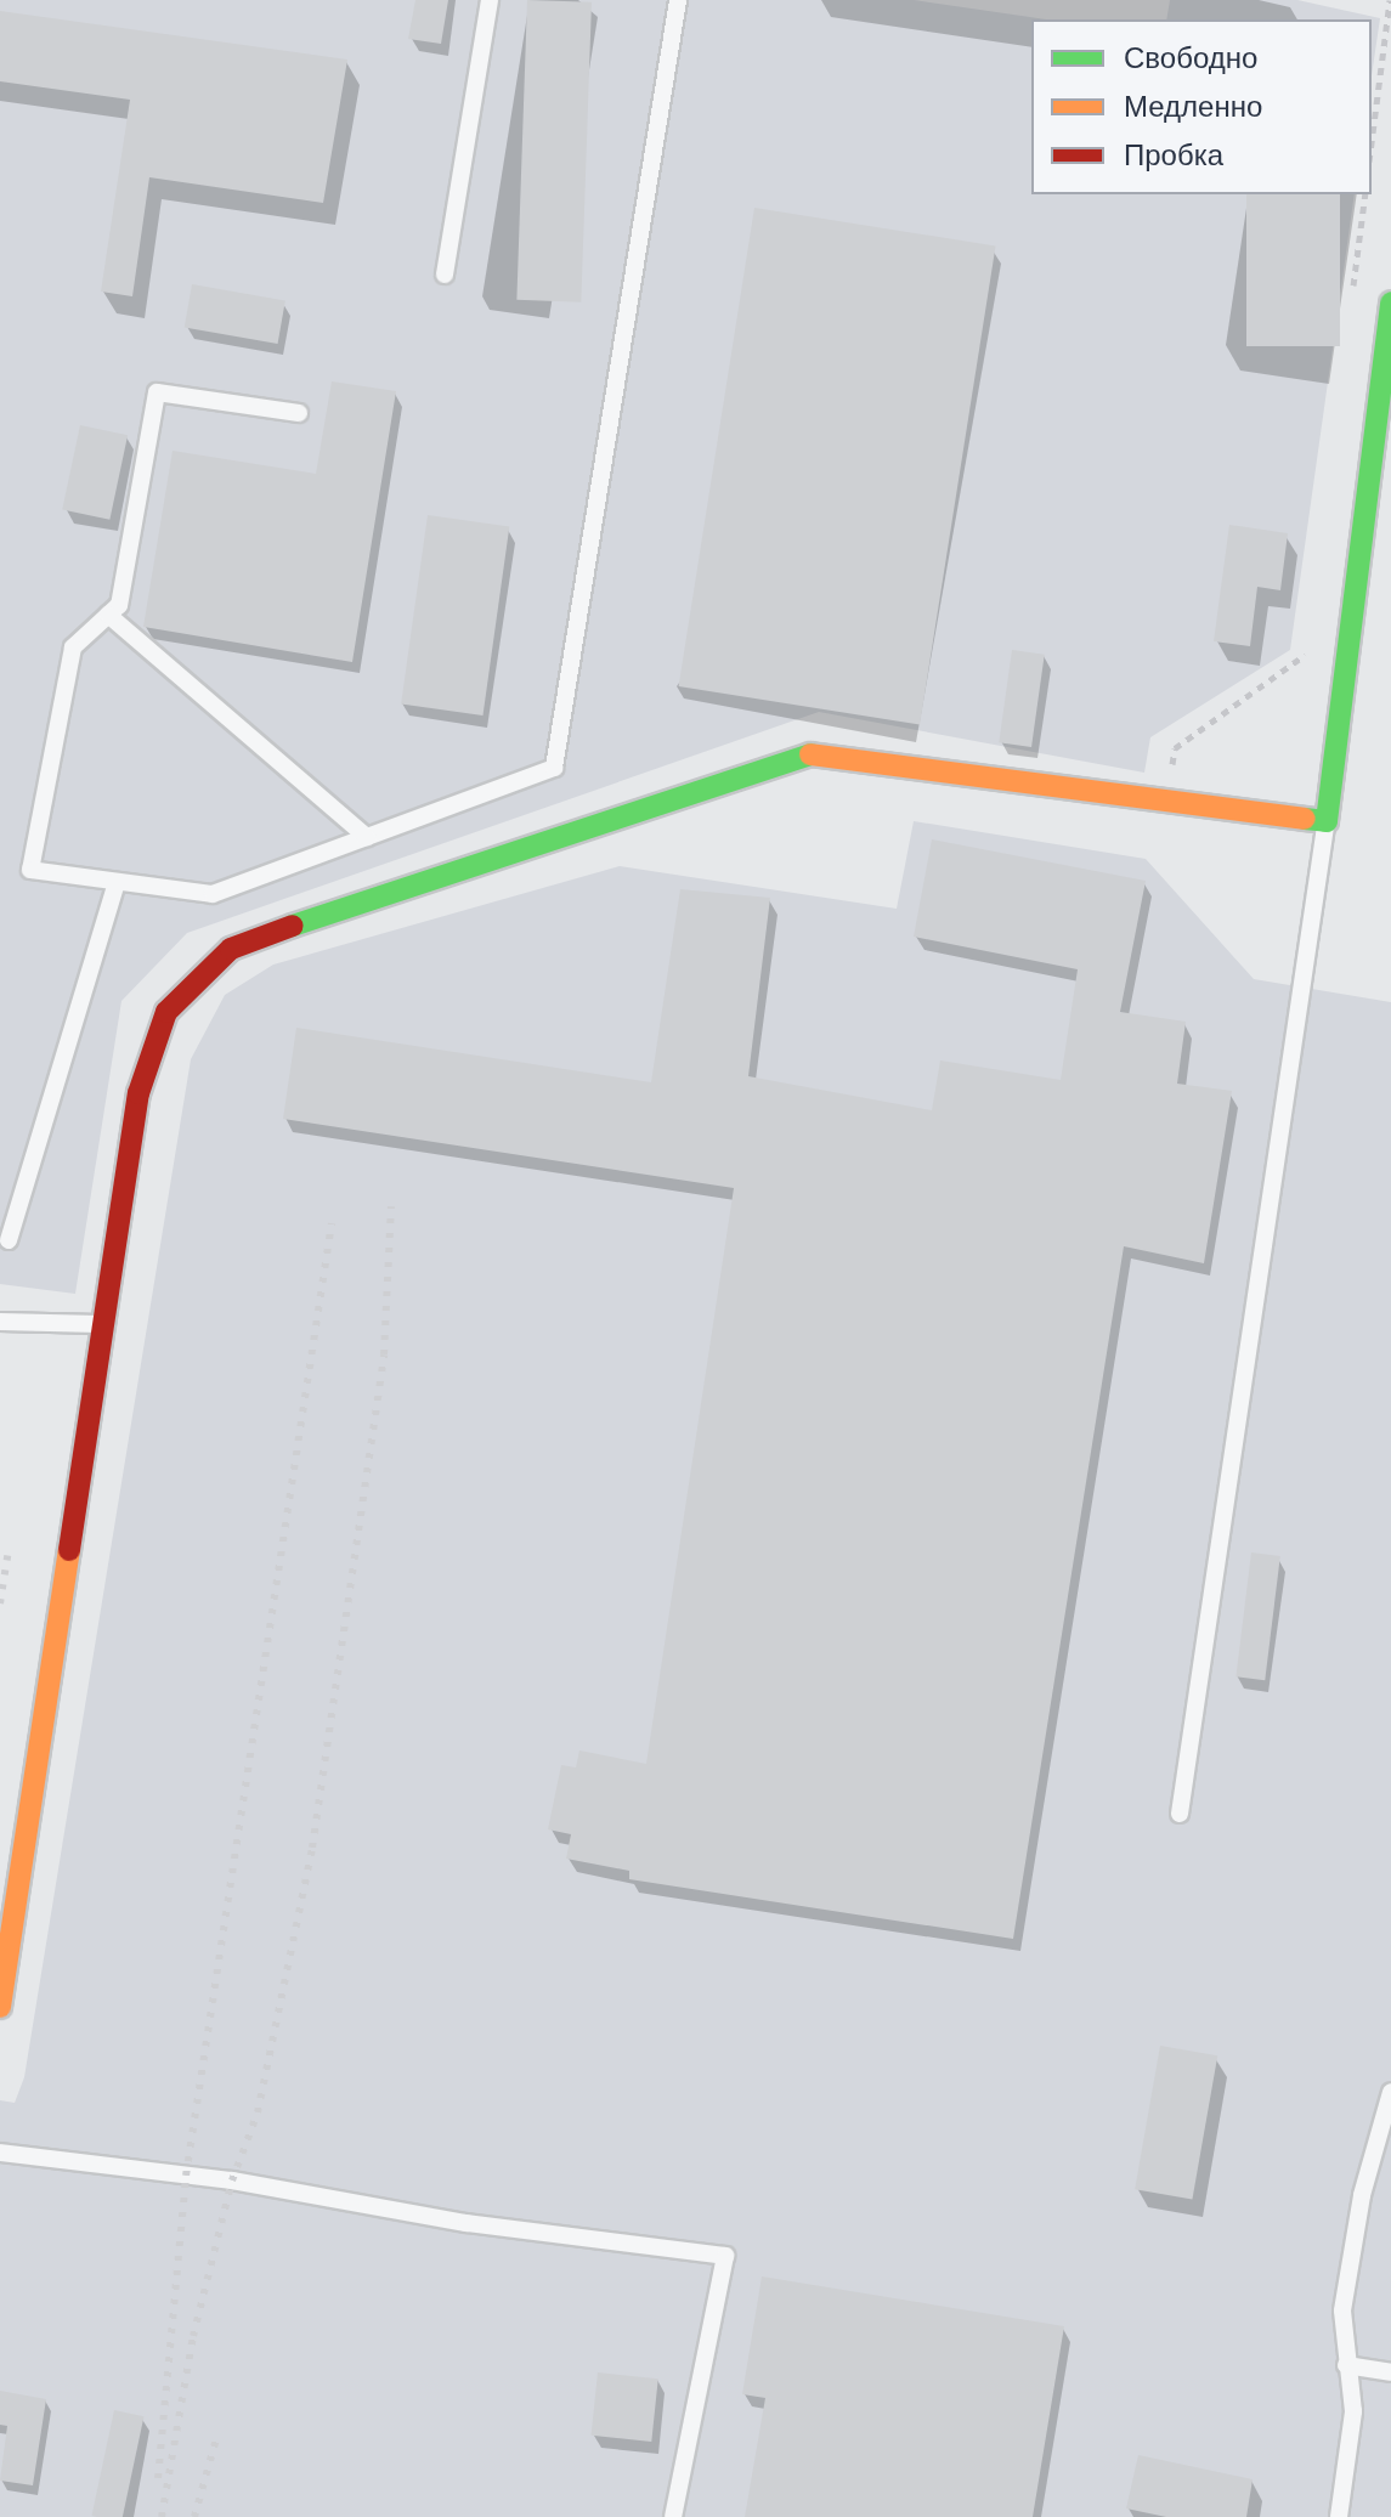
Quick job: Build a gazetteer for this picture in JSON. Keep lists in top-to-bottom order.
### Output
{
  "legend": ["Свободно", "Медленно", "Пробка"]
}
